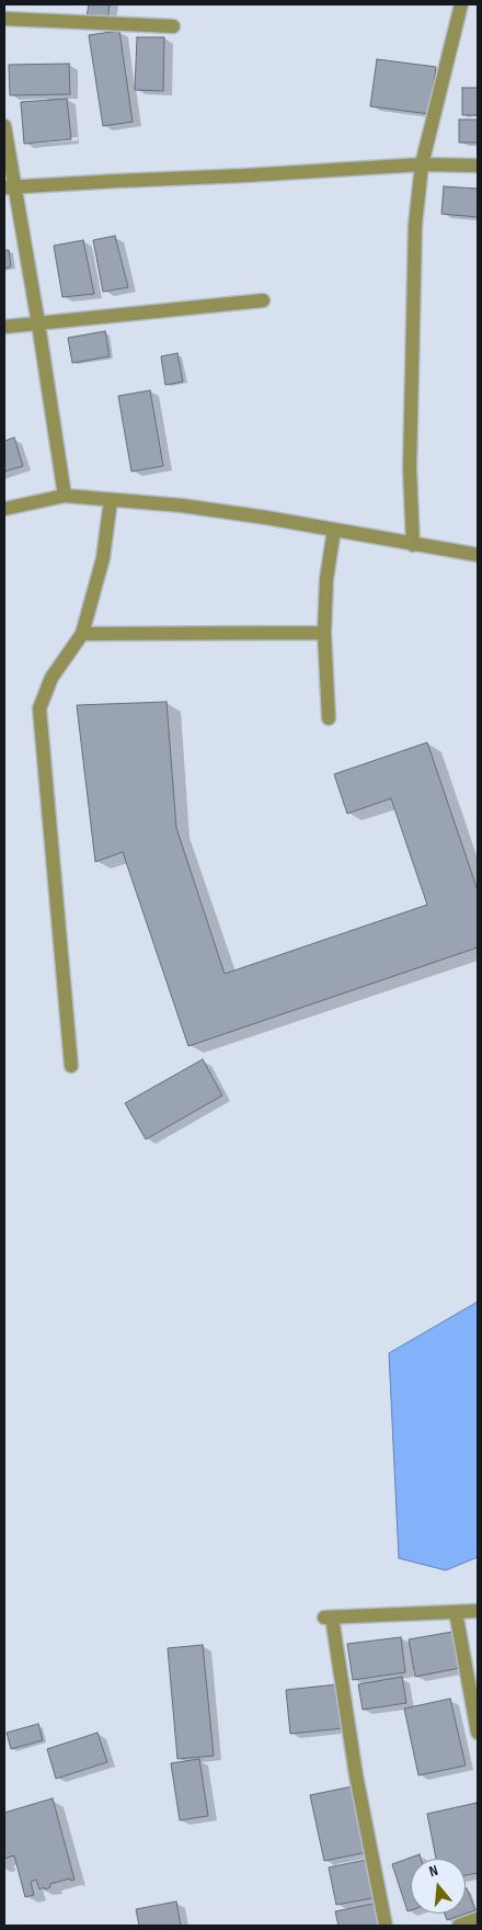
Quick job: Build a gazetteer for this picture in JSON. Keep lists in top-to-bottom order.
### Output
{
  "north": "top"
}
